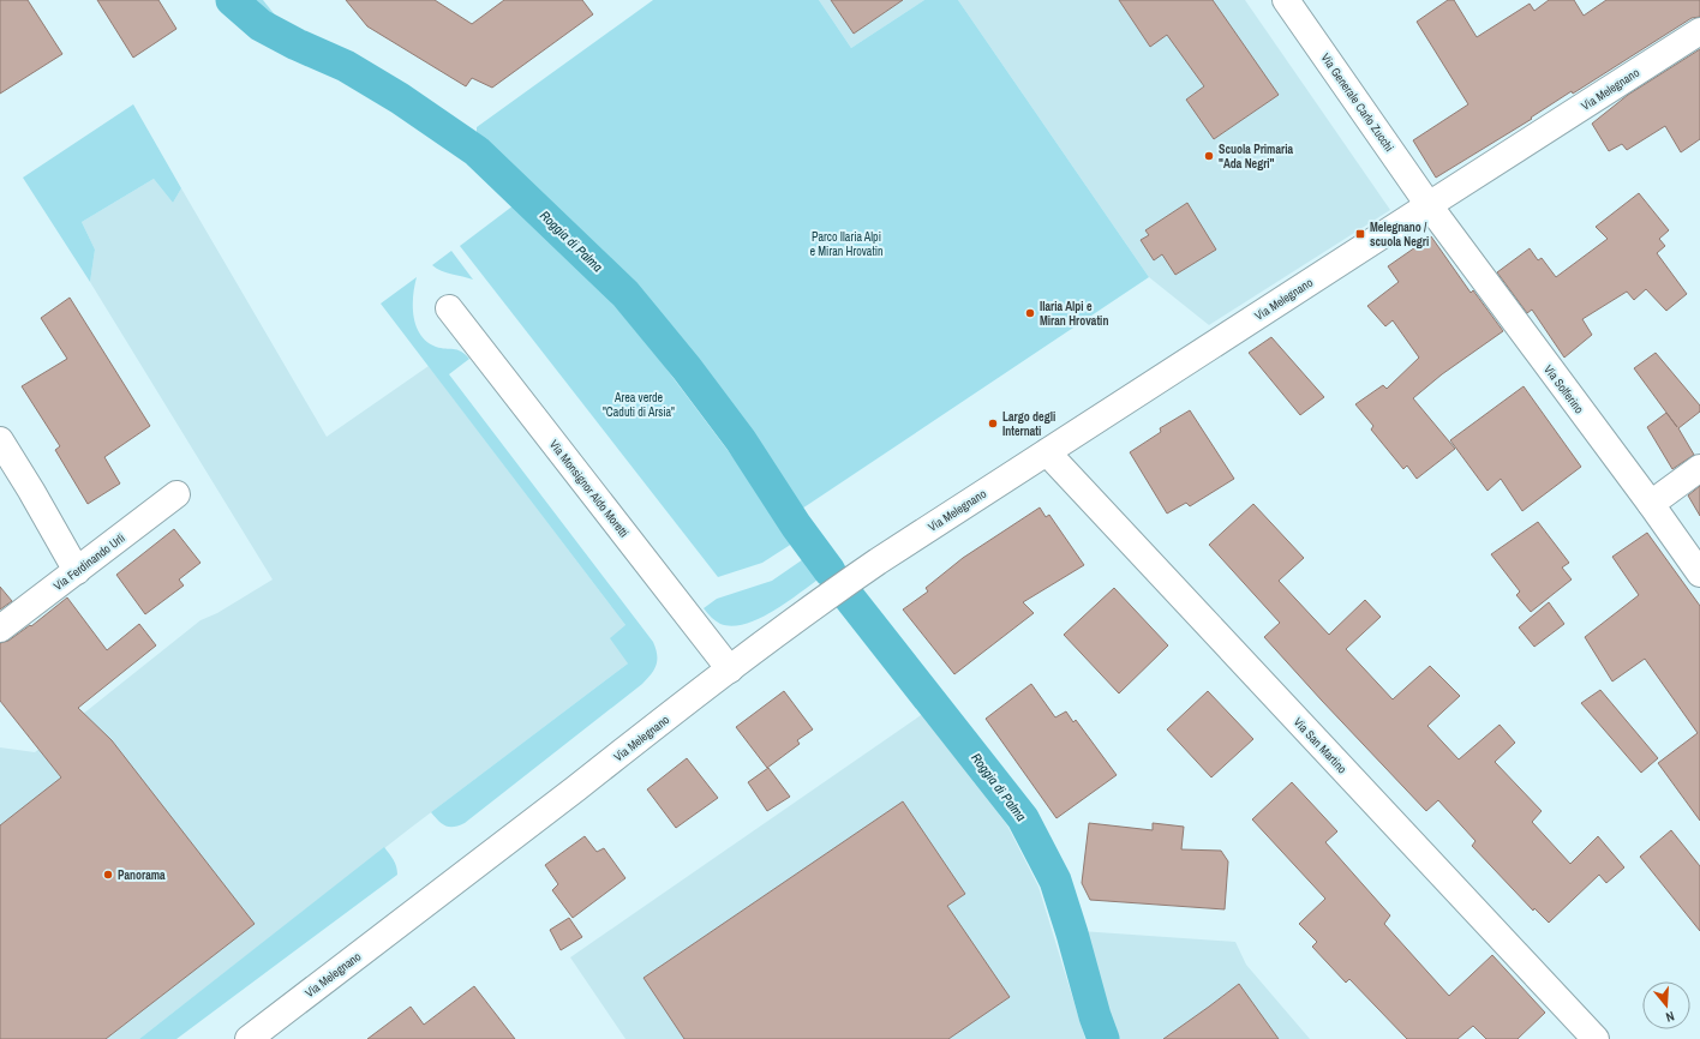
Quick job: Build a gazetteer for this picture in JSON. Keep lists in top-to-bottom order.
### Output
{
  "streets": {
    "street": [
      "Via Melegnano",
      "Via Generale Carlo Zucchi",
      "Via Solferino",
      "Via Monsignor Aldo Moretti",
      "Via Ferdinando Urli",
      "Via San Martino"
    ]
  },
  "crossings": [
    ["Via Melegnano", "Via Generale Carlo Zucchi"],
    ["Via Melegnano", "Via Solferino"],
    ["Via Melegnano", "Via Monsignor Aldo Moretti"],
    ["Via Melegnano", "Via San Martino"],
    ["Via Generale Carlo Zucchi", "Via Solferino"]
  ],
  "water": ["Roggia di Palma"],
  "parks": ["Parco Ilaria Alpi e Miran Hrovatin", "Area verde \"Caduti di Arsia\""],
  "places": {
    "other": [
      "Scuola Primaria \"Ada Negri\"",
      "Ilaria Alpi e Miran Hrovatin",
      "Largo degli Internati",
      "Panorama"
    ],
    "transit": ["Melegnano / scuola Negri"]
  },
  "north": "bottom"
}
